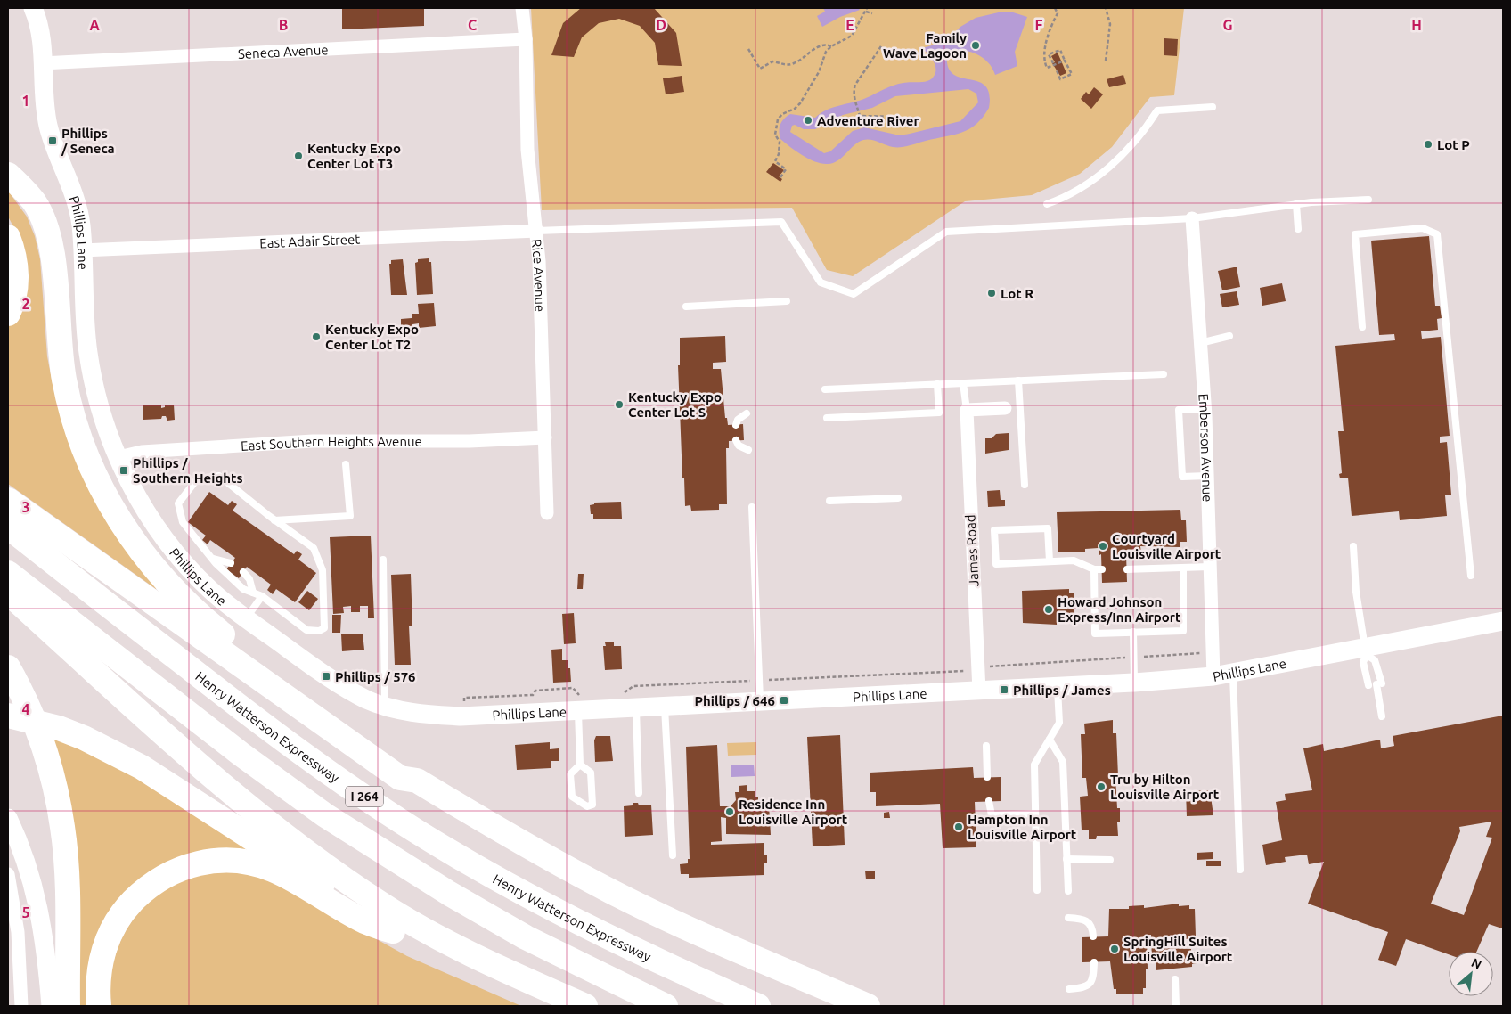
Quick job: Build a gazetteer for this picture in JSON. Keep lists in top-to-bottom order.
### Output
{
  "streets": {
    "highway": ["Henry Watterson Expressway", "I 264"],
    "main road": ["Phillips Lane"],
    "street": [
      "Seneca Avenue",
      "East Adair Street",
      "Rice Avenue",
      "East Southern Heights Avenue",
      "Emberson Avenue",
      "James Road"
    ]
  },
  "crossings": [
    ["Seneca Avenue", "Phillips Lane"],
    ["Seneca Avenue", "Rice Avenue"],
    ["Phillips Lane", "East Adair Street"],
    ["Phillips Lane", "East Southern Heights Avenue"],
    ["Phillips Lane", "Emberson Avenue"],
    ["Phillips Lane", "James Road"],
    ["East Adair Street", "Rice Avenue"],
    ["Rice Avenue", "East Southern Heights Avenue"]
  ],
  "places": {
    "other": [
      "Family Wave Lagoon",
      "Adventure River",
      "Lot P",
      "Kentucky Expo Center Lot T3",
      "Lot R",
      "Kentucky Expo Center Lot T2",
      "Kentucky Expo Center Lot S",
      "Courtyard Louisville Airport",
      "Howard Johnson Express/Inn Airport",
      "Tru by Hilton Louisville Airport",
      "Residence Inn Louisville Airport",
      "Hampton Inn Louisville Airport",
      "SpringHill Suites Louisville Airport"
    ],
    "transit": [
      "Phillips / Seneca",
      "Phillips / Southern Heights",
      "Phillips / 576",
      "Phillips / James",
      "Phillips / 646"
    ]
  },
  "north": "top right",
  "grid": {
    "columns": [
      "A",
      "B",
      "C",
      "D",
      "E",
      "F",
      "G",
      "H"
    ],
    "rows": [
      "1",
      "2",
      "3",
      "4",
      "5"
    ]
  }
}
